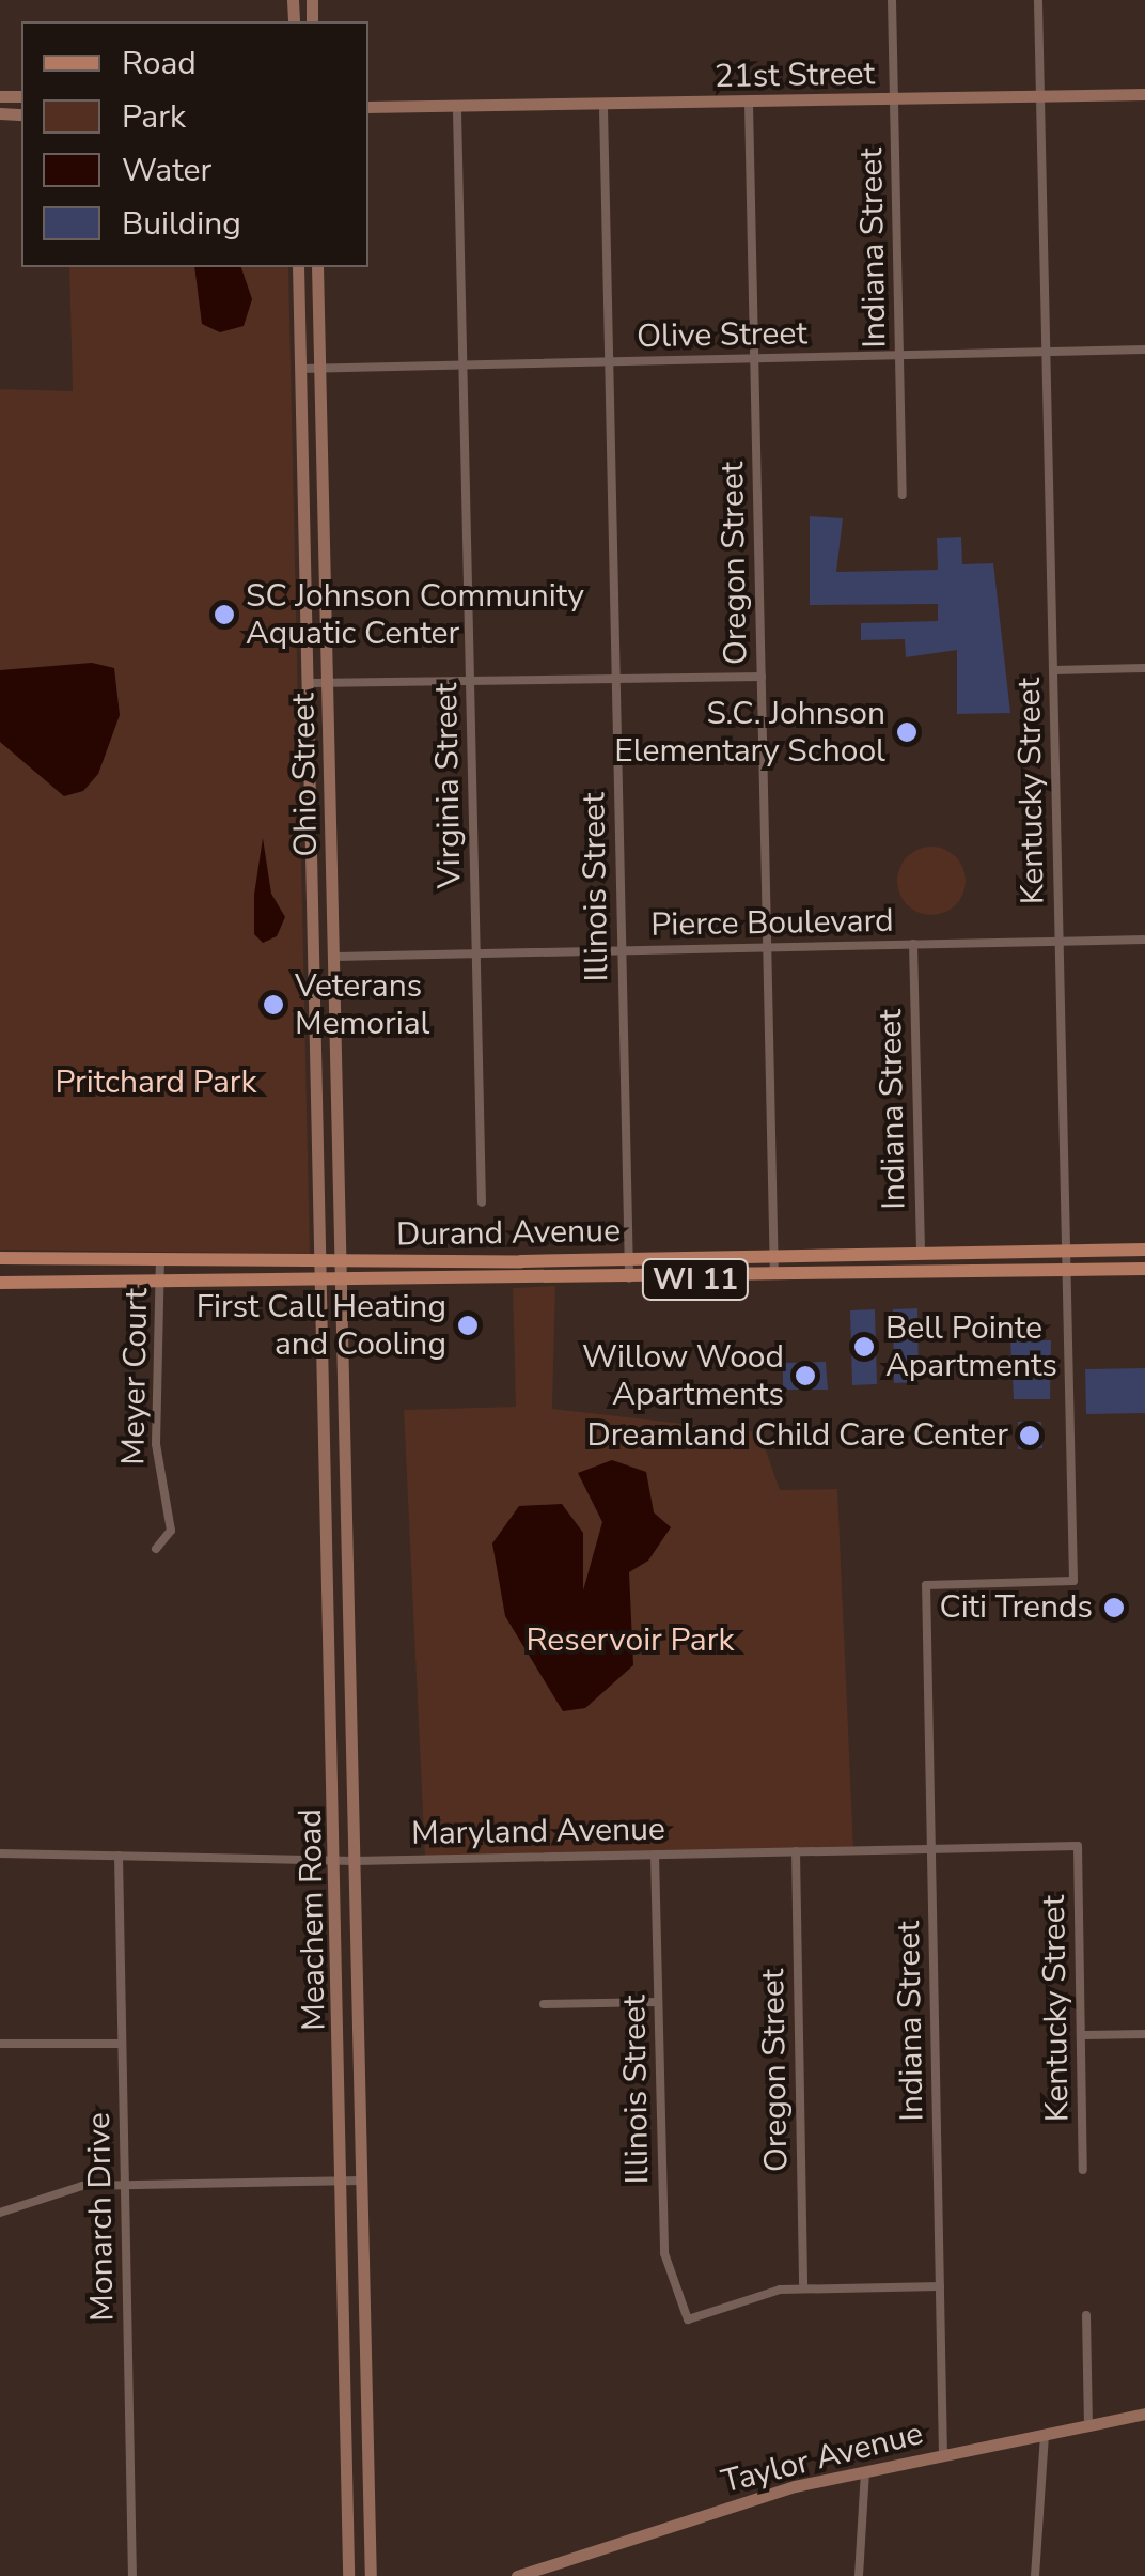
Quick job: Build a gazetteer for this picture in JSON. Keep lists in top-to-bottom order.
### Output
{
  "streets": {
    "main road": ["Durand Avenue", "WI 11"],
    "street": [
      "21st Street",
      "Indiana Street",
      "Olive Street",
      "Oregon Street",
      "Ohio Street",
      "Virginia Street",
      "Kentucky Street",
      "Illinois Street",
      "Pierce Boulevard",
      "Meyer Court",
      "Maryland Avenue",
      "Meachem Road",
      "Monarch Drive",
      "Taylor Avenue"
    ]
  },
  "crossings": [
    ["21st Street", "Indiana Street"],
    ["21st Street", "Oregon Street"],
    ["21st Street", "Virginia Street"],
    ["21st Street", "Kentucky Street"],
    ["21st Street", "Illinois Street"],
    ["Indiana Street", "Olive Street"],
    ["Indiana Street", "Kentucky Street"],
    ["Indiana Street", "Pierce Boulevard"],
    ["Indiana Street", "Durand Avenue"],
    ["Indiana Street", "Maryland Avenue"],
    ["Indiana Street", "Taylor Avenue"],
    ["Olive Street", "Oregon Street"],
    ["Olive Street", "Ohio Street"],
    ["Olive Street", "Virginia Street"],
    ["Olive Street", "Kentucky Street"],
    ["Olive Street", "Illinois Street"],
    ["Oregon Street", "Illinois Street"],
    ["Oregon Street", "Pierce Boulevard"],
    ["Oregon Street", "Durand Avenue"],
    ["Oregon Street", "Maryland Avenue"],
    ["Ohio Street", "Pierce Boulevard"],
    ["Ohio Street", "Durand Avenue"],
    ["Ohio Street", "Meachem Road"],
    ["Virginia Street", "Pierce Boulevard"],
    ["Kentucky Street", "Pierce Boulevard"],
    ["Kentucky Street", "Durand Avenue"],
    ["Kentucky Street", "Maryland Avenue"],
    ["Illinois Street", "Pierce Boulevard"],
    ["Illinois Street", "Durand Avenue"],
    ["Illinois Street", "Maryland Avenue"],
    ["Durand Avenue", "Meyer Court"],
    ["Durand Avenue", "Meachem Road"],
    ["Maryland Avenue", "Meachem Road"],
    ["Maryland Avenue", "Monarch Drive"]
  ],
  "parks": ["Pritchard Park", "Reservoir Park"],
  "places": [
    "SC Johnson Community Aquatic Center",
    "S.C. Johnson Elementary School",
    "Veterans Memorial",
    "First Call Heating and Cooling",
    "Bell Pointe Apartments",
    "Willow Wood Apartments",
    "Dreamland Child Care Center",
    "Citi Trends"
  ],
  "legend": [
    "Road",
    "Park",
    "Water",
    "Building"
  ]
}
